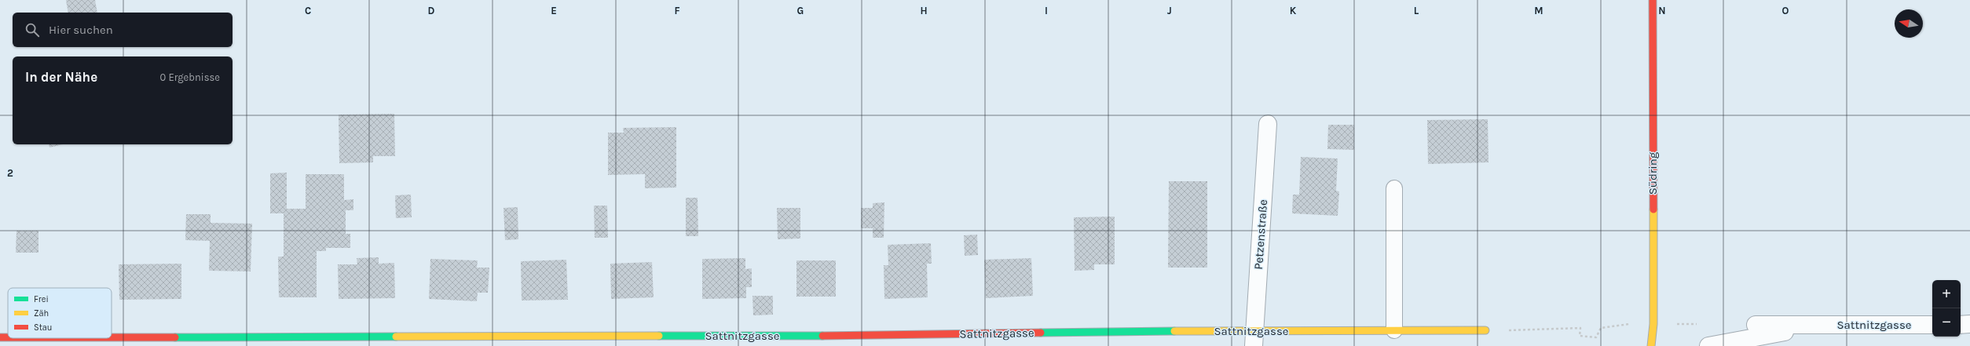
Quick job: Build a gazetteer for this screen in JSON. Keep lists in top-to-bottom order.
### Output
{
  "streets": {
    "street": ["Südring", "Petzenstraße", "Sattnitzgasse"]
  },
  "crossings": [
    ["Petzenstraße", "Sattnitzgasse"]
  ],
  "legend": ["Frei", "Zäh", "Stau"],
  "north": "left",
  "page": {
    "search": "Hier suchen",
    "heading": ["In der Nähe", "0 Ergebnisse"],
    "map_buttons": ["+", "−"]
  },
  "grid": {
    "columns": [
      "C",
      "D",
      "E",
      "F",
      "G",
      "H",
      "I",
      "J",
      "K",
      "L",
      "M",
      "N",
      "O"
    ],
    "rows": ["2"]
  }
}
